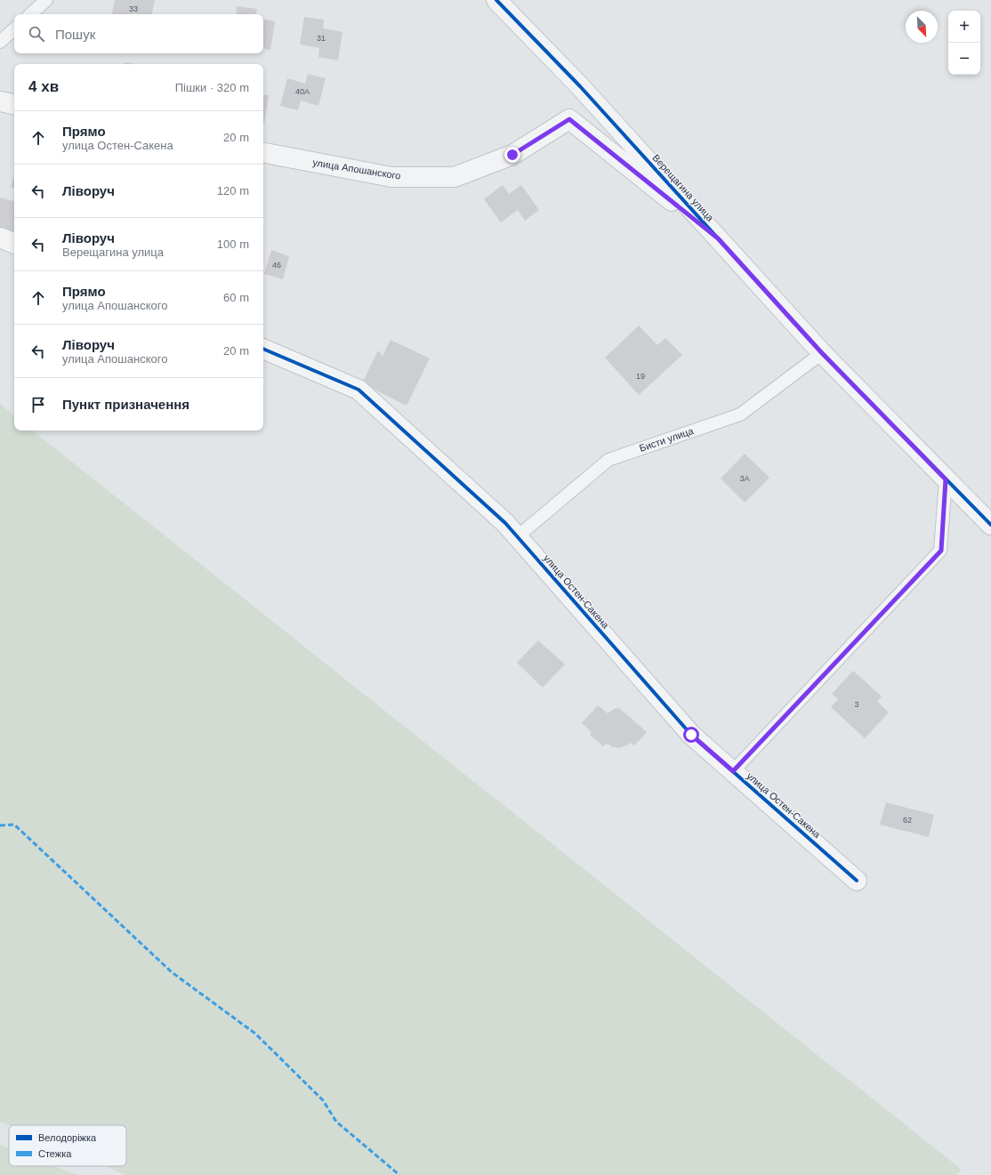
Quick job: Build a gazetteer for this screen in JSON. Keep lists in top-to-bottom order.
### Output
{
  "streets": {
    "street": ["улица Апошанского", "Верещагина улица", "улица Остен-Сакена"],
    "lane": ["Бисти улица"]
  },
  "crossings": [
    ["улица Апошанского", "Верещагина улица"],
    ["Верещагина улица", "Бисти улица"],
    ["Бисти улица", "улица Остен-Сакена"]
  ],
  "house_numbers": [
    "33",
    "31",
    "40А",
    "46",
    "19",
    "3А",
    "3",
    "62"
  ],
  "legend": ["Велодоріжка", "Стежка"],
  "north": "bottom right",
  "page": {
    "map_buttons": ["+", "−"],
    "search": "Пошук",
    "heading": ["4 хв", "Пішки · 320 m"],
    "list": [
      ["Прямо", "улица Остен-Сакена", "20 m"],
      ["Ліворуч", "120 m"],
      ["Ліворуч", "Верещагина улица", "100 m"],
      ["Прямо", "улица Апошанского", "60 m"],
      ["Ліворуч", "улица Апошанского", "20 m"],
      "Пункт призначення"
    ]
  }
}
